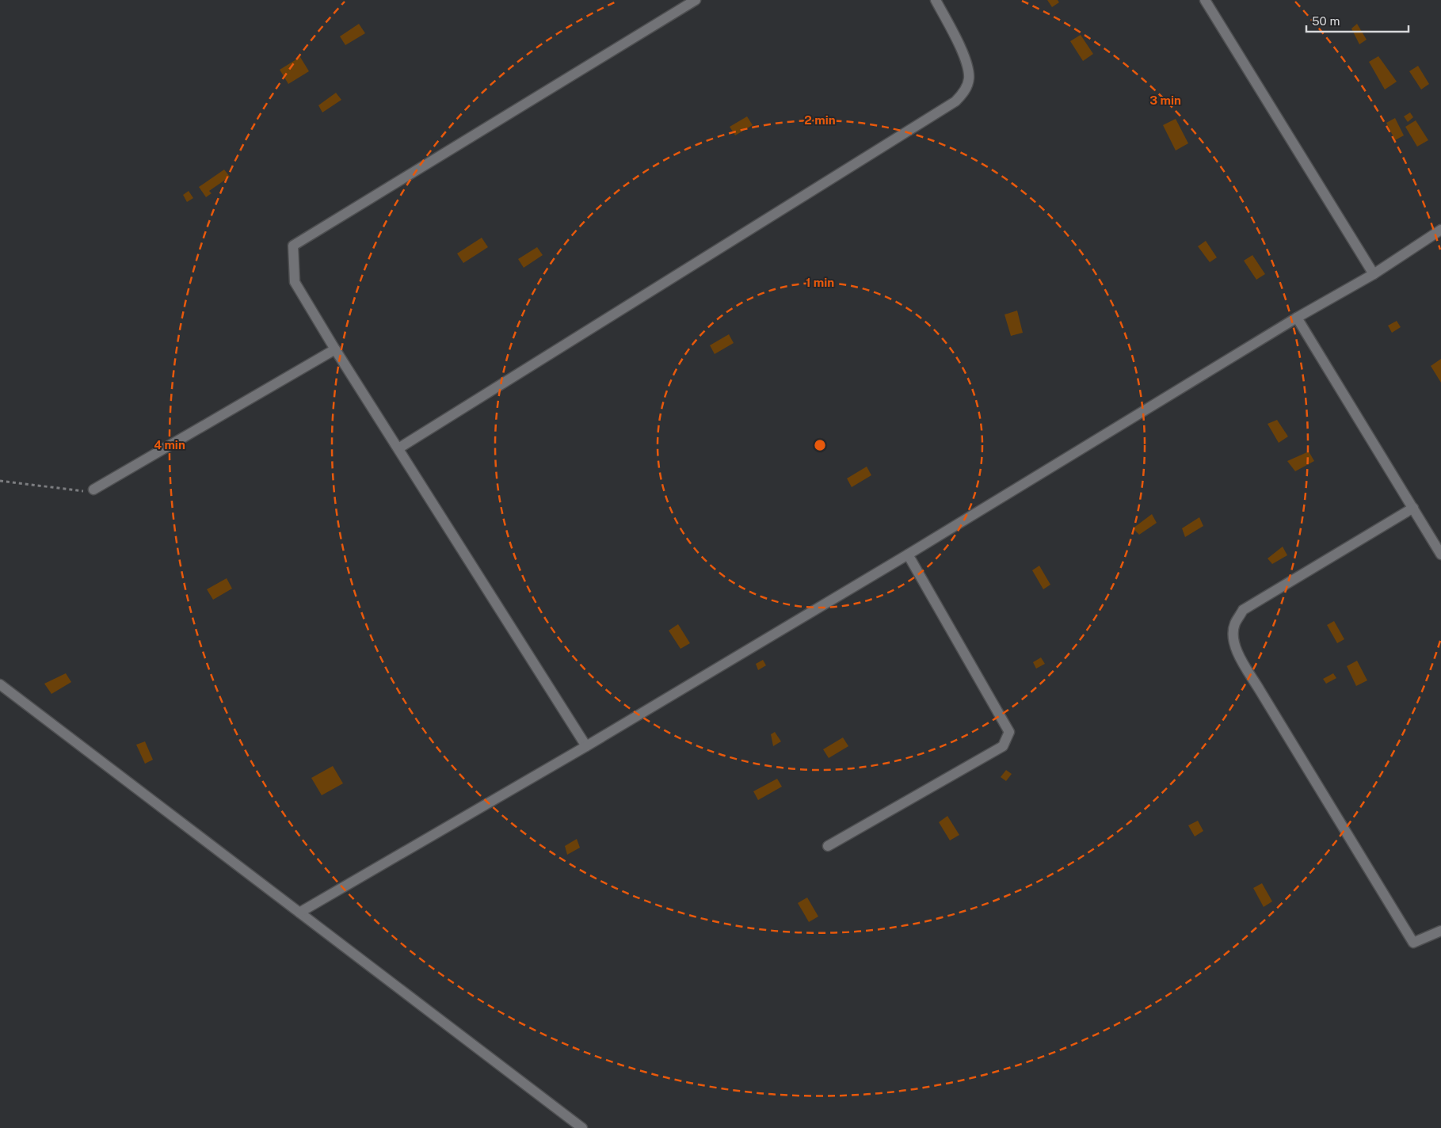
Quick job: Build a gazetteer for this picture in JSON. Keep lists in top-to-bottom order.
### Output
{
  "scale_bar": "50 m",
  "rings": [
    "3 min",
    "2 min",
    "1 min",
    "4 min"
  ]
}
